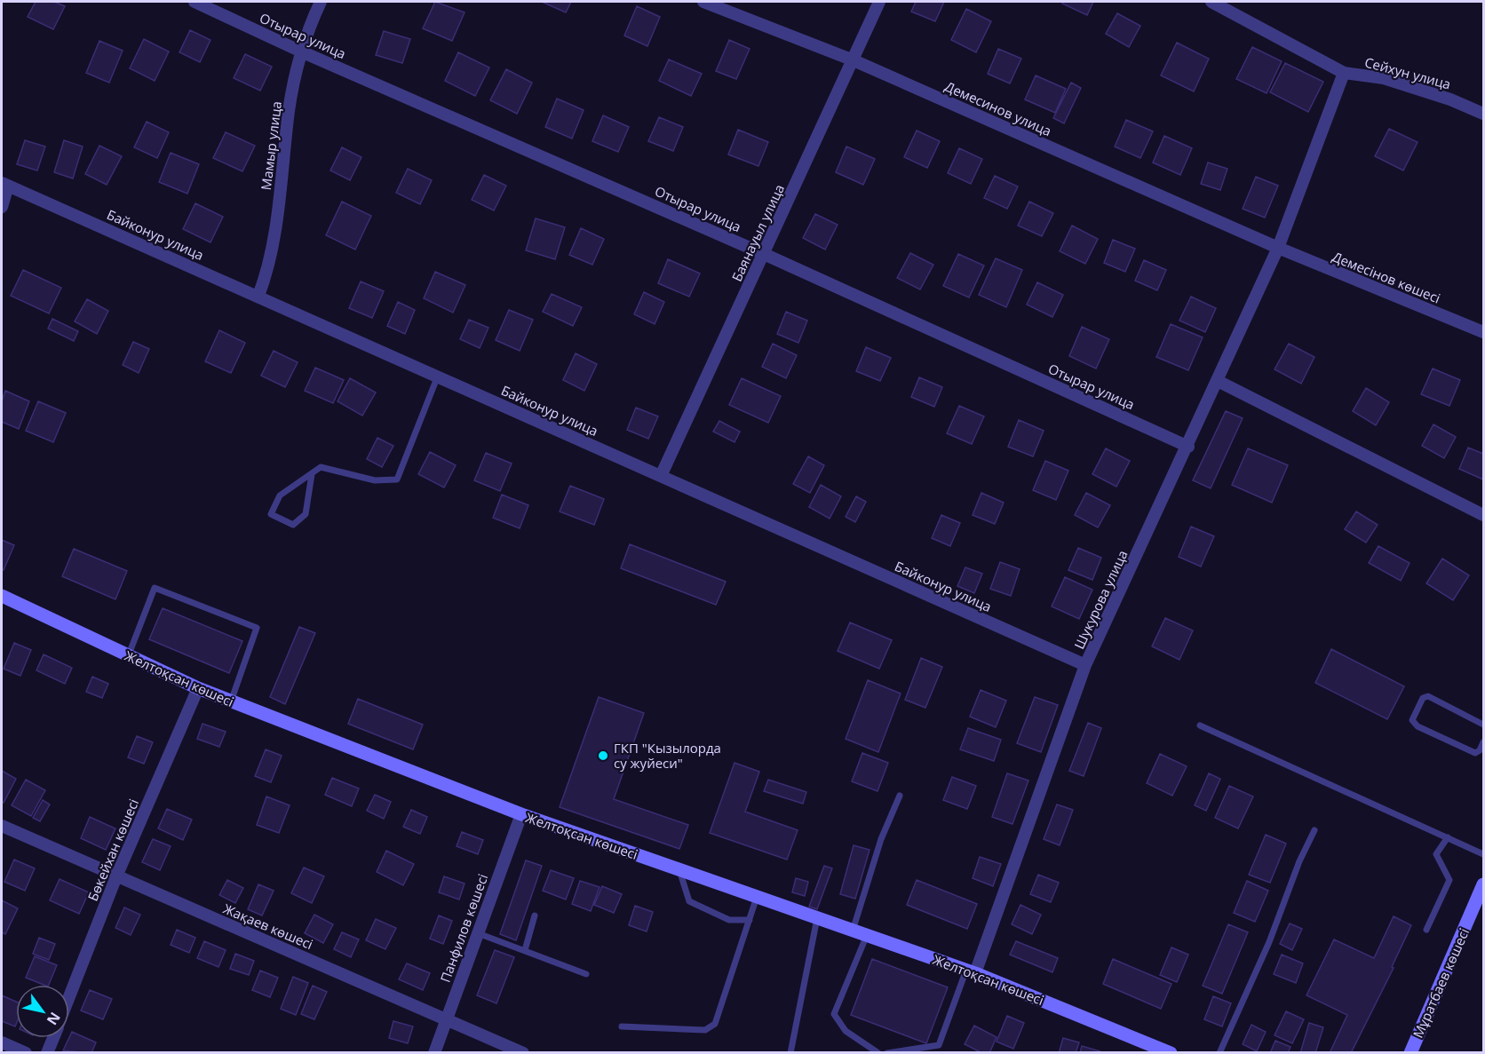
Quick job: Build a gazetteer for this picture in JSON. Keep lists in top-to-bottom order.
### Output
{
  "streets": {
    "street": [
      "Отырар улица",
      "Сейхун улица",
      "Демесинов улица",
      "Мамыр улица",
      "Баянауыл улица",
      "Байконур улица",
      "Демесінов көшесі",
      "Шукурова улица",
      "Желтоқсан көшесі",
      "Бөкейхан көшесі",
      "Жақаев көшесі",
      "Панфилов көшесі",
      "Мұратбаев көшесі"
    ]
  },
  "crossings": [
    ["Отырар улица", "Мамыр улица"],
    ["Отырар улица", "Баянауыл улица"],
    ["Отырар улица", "Шукурова улица"],
    ["Сейхун улица", "Шукурова улица"],
    ["Демесинов улица", "Баянауыл улица"],
    ["Демесинов улица", "Демесінов көшесі"],
    ["Демесинов улица", "Шукурова улица"],
    ["Мамыр улица", "Байконур улица"],
    ["Баянауыл улица", "Байконур улица"],
    ["Байконур улица", "Шукурова улица"],
    ["Демесінов көшесі", "Шукурова улица"],
    ["Шукурова улица", "Желтоқсан көшесі"],
    ["Желтоқсан көшесі", "Бөкейхан көшесі"],
    ["Желтоқсан көшесі", "Панфилов көшесі"],
    ["Бөкейхан көшесі", "Жақаев көшесі"],
    ["Жақаев көшесі", "Панфилов көшесі"]
  ],
  "places": ["ГКП \"Кызылорда су жуйеси\""],
  "north": "bottom right"
}
